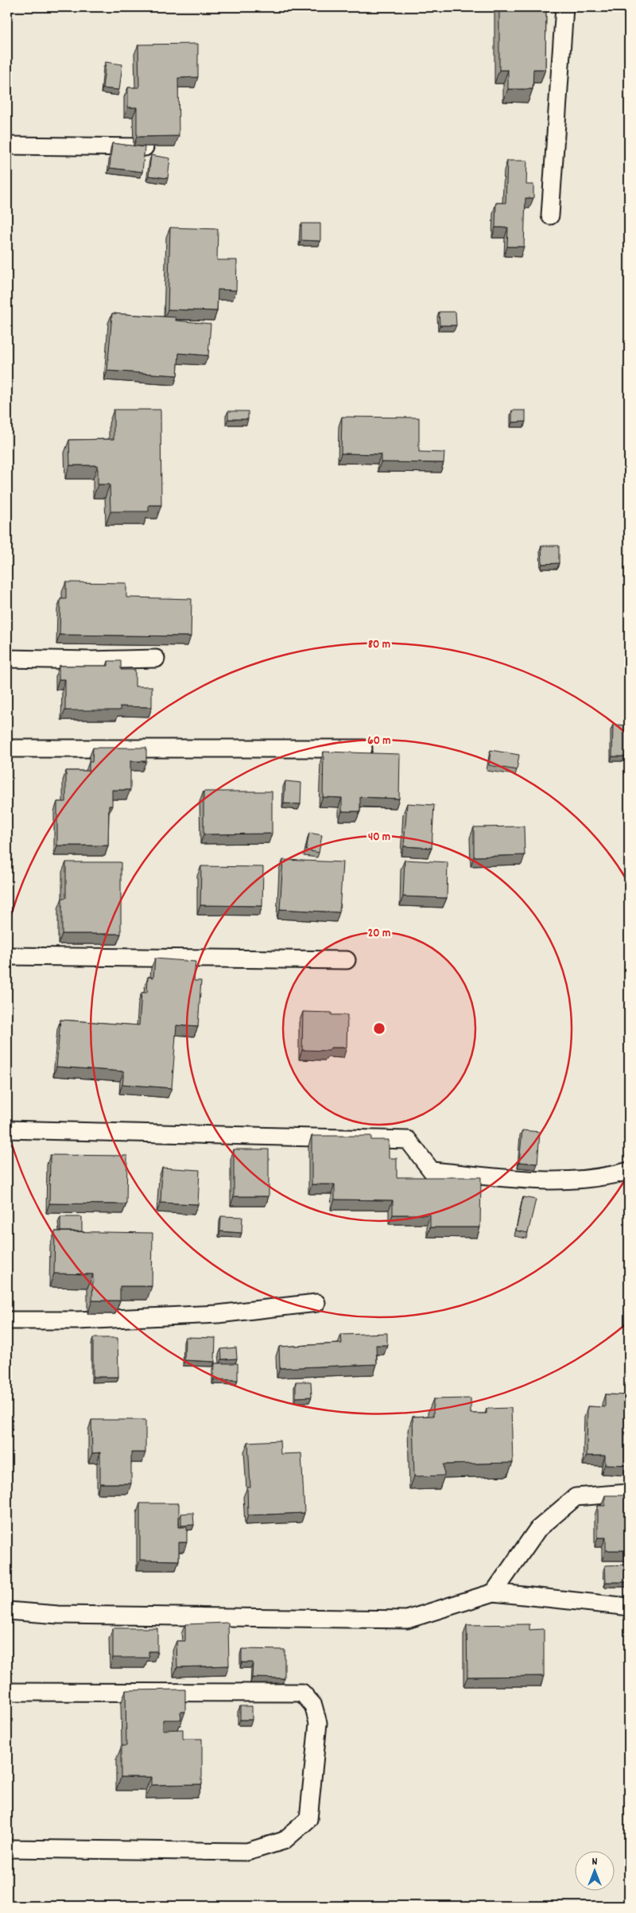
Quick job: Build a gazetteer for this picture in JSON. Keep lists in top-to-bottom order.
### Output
{
  "north": "top",
  "rings": [
    "80 m",
    "60 m",
    "40 m",
    "20 m"
  ]
}
